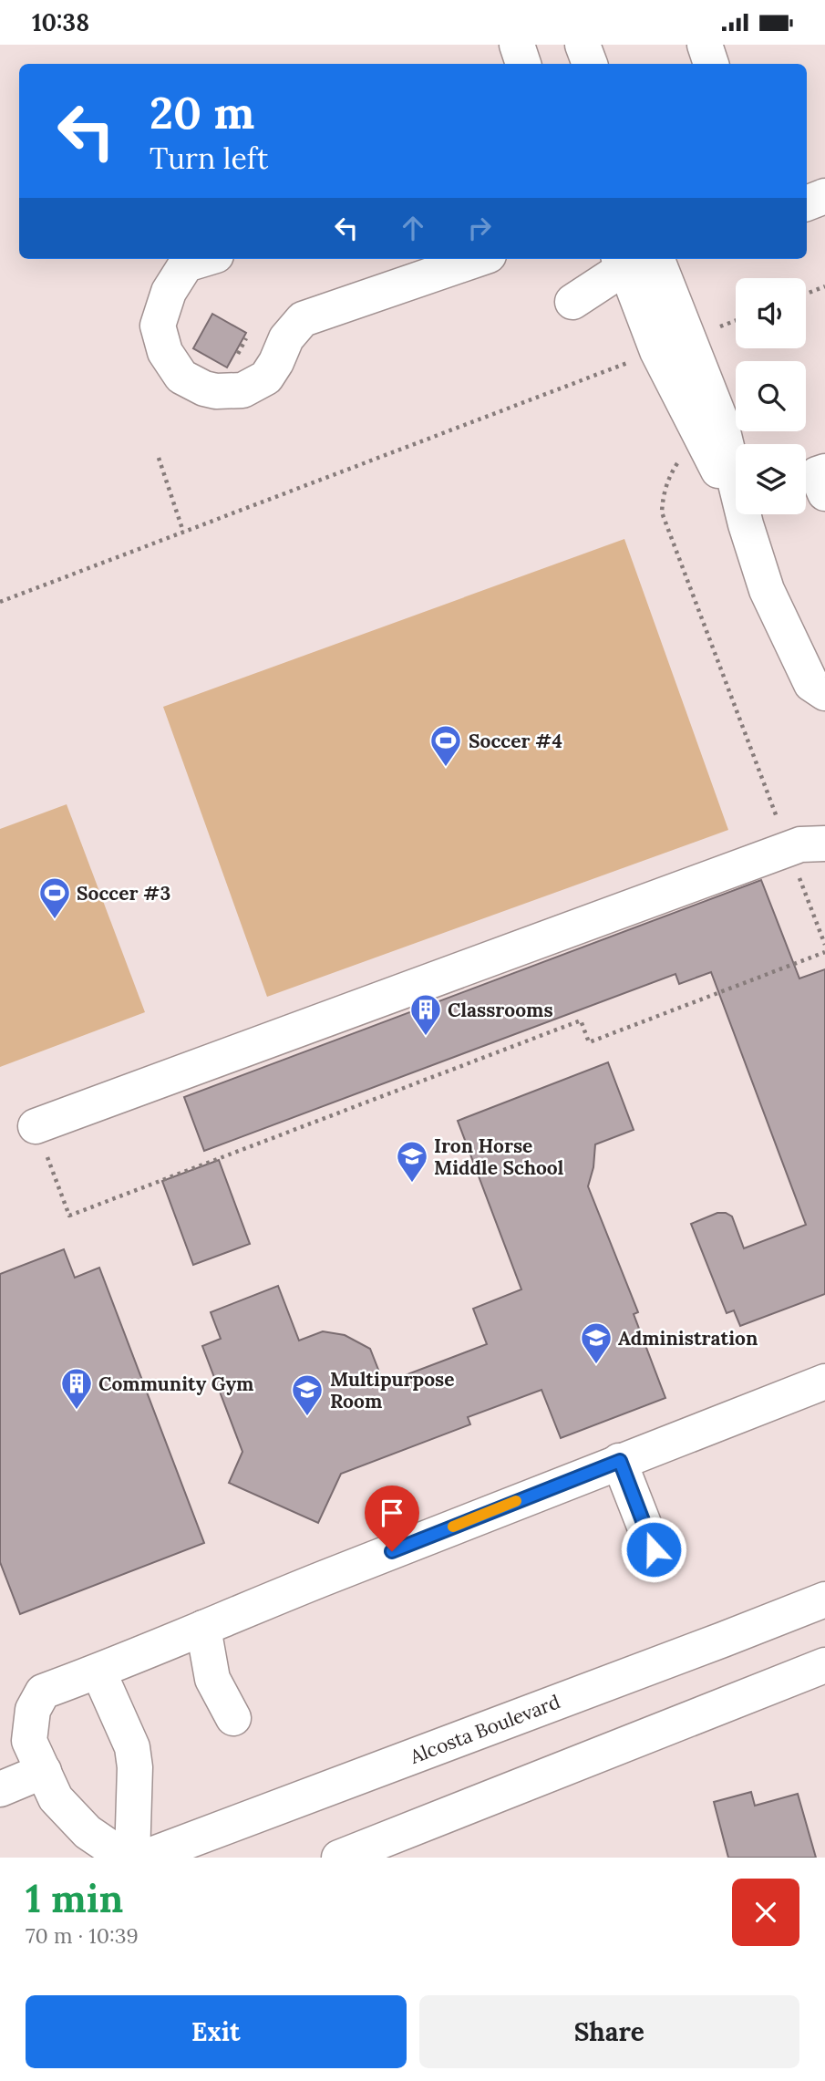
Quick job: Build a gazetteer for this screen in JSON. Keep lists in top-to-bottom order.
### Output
{
  "streets": {
    "main road": ["Alcosta Boulevard"]
  },
  "places": {
    "sports": ["Soccer #4", "Soccer #3"],
    "building": ["Classrooms", "Community Gym"],
    "school or university": ["Iron Horse Middle School", "Administration", "Multipurpose Room"]
  },
  "page": {
    "status": "10:38",
    "turn": ["20 m", "Turn left"],
    "heading": ["1 min", "70 m · 10:39"],
    "buttons": ["Exit", "Share"]
  }
}
